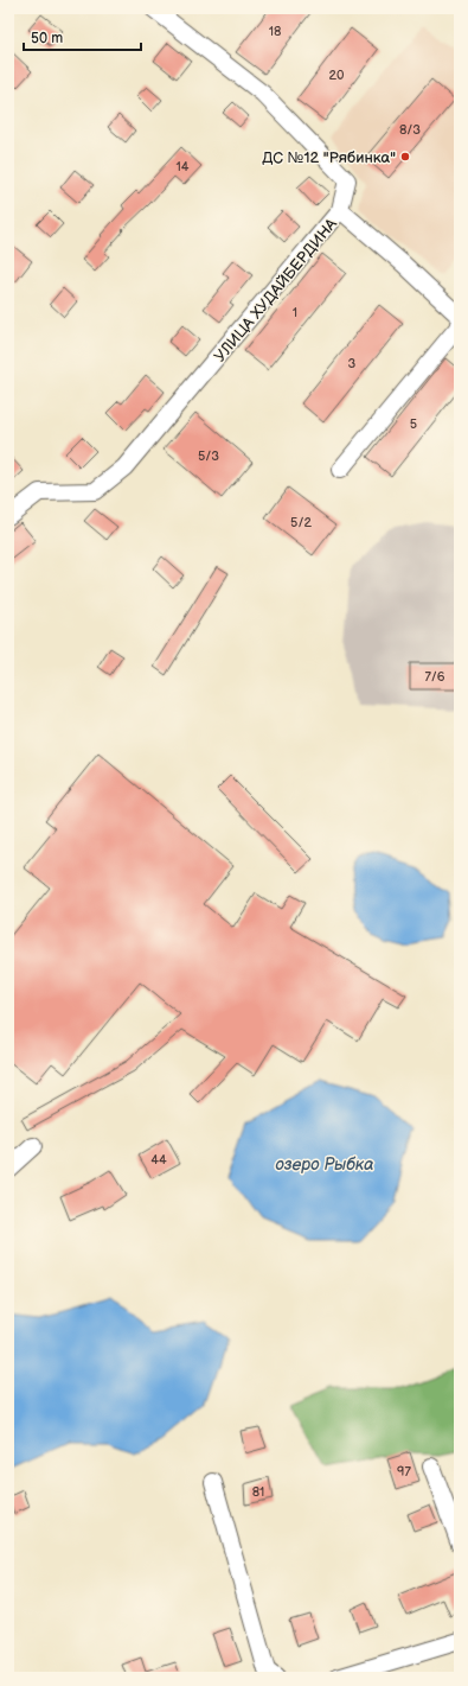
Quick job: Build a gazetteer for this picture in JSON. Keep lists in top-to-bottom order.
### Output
{
  "streets": {
    "street": ["УЛИЦА ХУДАЙБЕРДИНА"]
  },
  "water": ["озеро Рыбка"],
  "places": ["ДС №12 \"Рябинка\""],
  "house_numbers": [
    "18",
    "20",
    "8/3",
    "14",
    "1",
    "3",
    "5",
    "5/3",
    "5/2",
    "7/6",
    "44",
    "97",
    "81"
  ],
  "scale_bar": "50 m"
}
